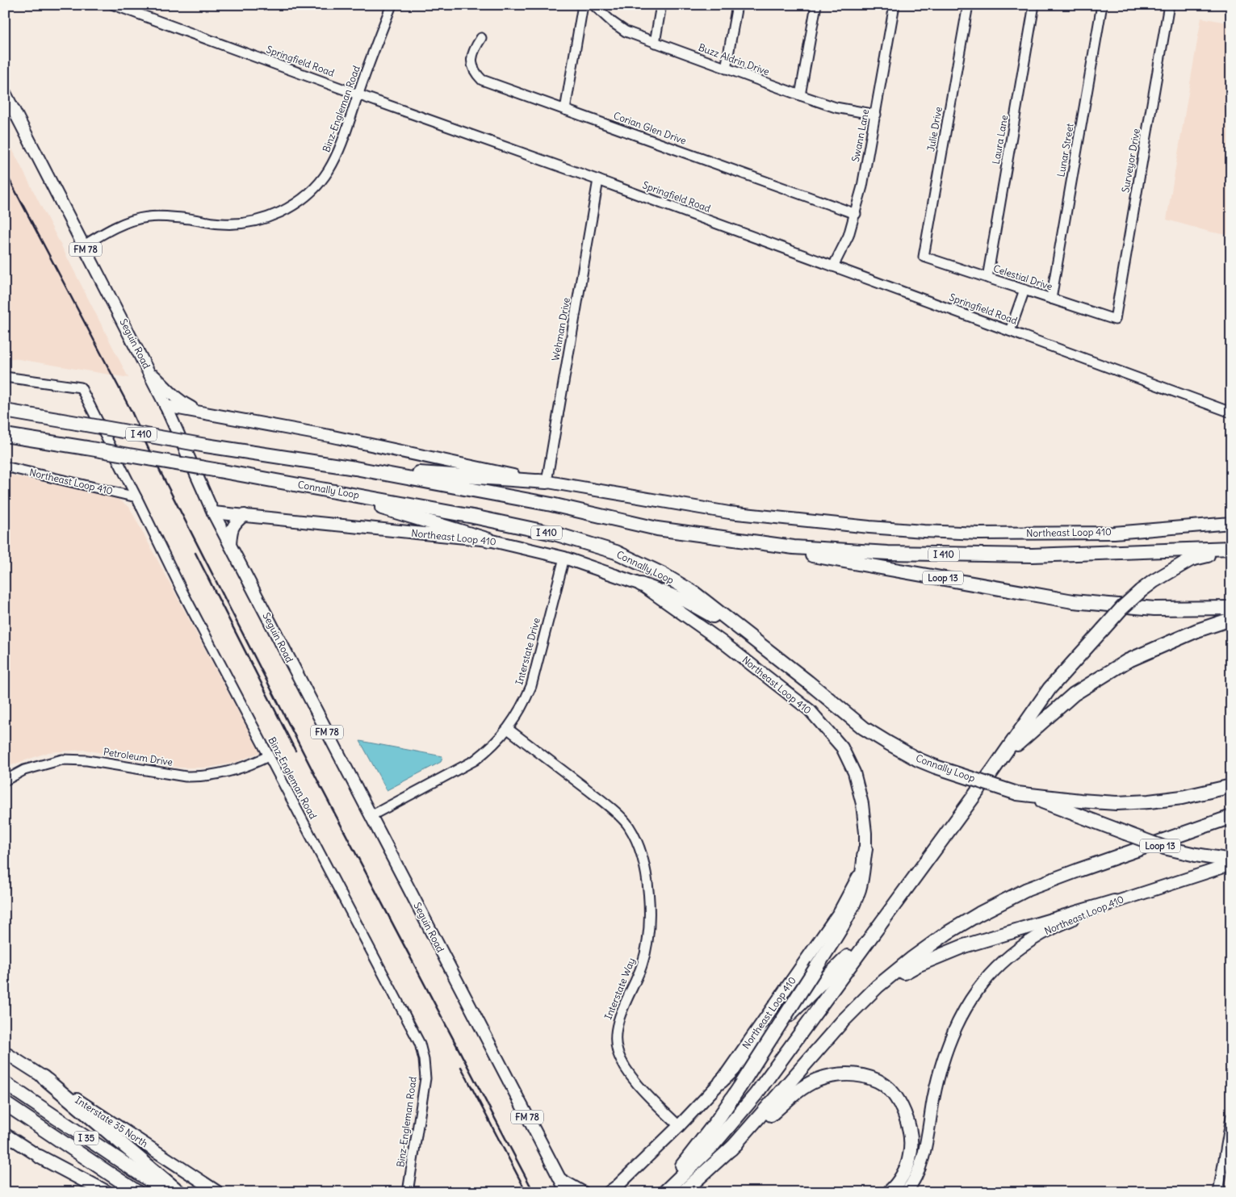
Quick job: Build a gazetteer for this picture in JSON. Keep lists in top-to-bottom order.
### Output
{
  "streets": {
    "highway": [
      "I 410",
      "Connally Loop",
      "Loop 13",
      "I 35"
    ],
    "main road": [
      "FM 78",
      "Seguin Road",
      "Northeast Loop 410",
      "Interstate 35 North"
    ],
    "street": [
      "Buzz Aldrin Drive",
      "Springfield Road",
      "Binz-Engleman Road",
      "Corian Glen Drive",
      "Julie Drive",
      "Swann Lane",
      "Laura Lane",
      "Lunar Street",
      "Surveyor Drive",
      "Celestial Drive",
      "Wehman Drive",
      "Interstate Drive",
      "Petroleum Drive",
      "Interstate Way"
    ]
  },
  "crossings": [
    ["Buzz Aldrin Drive", "Swann Lane"],
    ["Springfield Road", "Binz-Engleman Road"],
    ["Springfield Road", "Swann Lane"],
    ["Springfield Road", "Wehman Drive"],
    ["Binz-Engleman Road", "Seguin Road"],
    ["Binz-Engleman Road", "Northeast Loop 410"],
    ["Binz-Engleman Road", "Petroleum Drive"],
    ["Corian Glen Drive", "Swann Lane"],
    ["Julie Drive", "Celestial Drive"],
    ["Laura Lane", "Celestial Drive"],
    ["Lunar Street", "Celestial Drive"],
    ["Surveyor Drive", "Celestial Drive"],
    ["FM 78", "Seguin Road"],
    ["Wehman Drive", "Northeast Loop 410"],
    ["Seguin Road", "Northeast Loop 410"],
    ["Seguin Road", "Interstate Drive"],
    ["I 410", "Loop 13"],
    ["Northeast Loop 410", "Interstate Drive"],
    ["Northeast Loop 410", "Interstate Way"],
    ["Connally Loop", "Loop 13"],
    ["Interstate Drive", "Interstate Way"]
  ]
}
